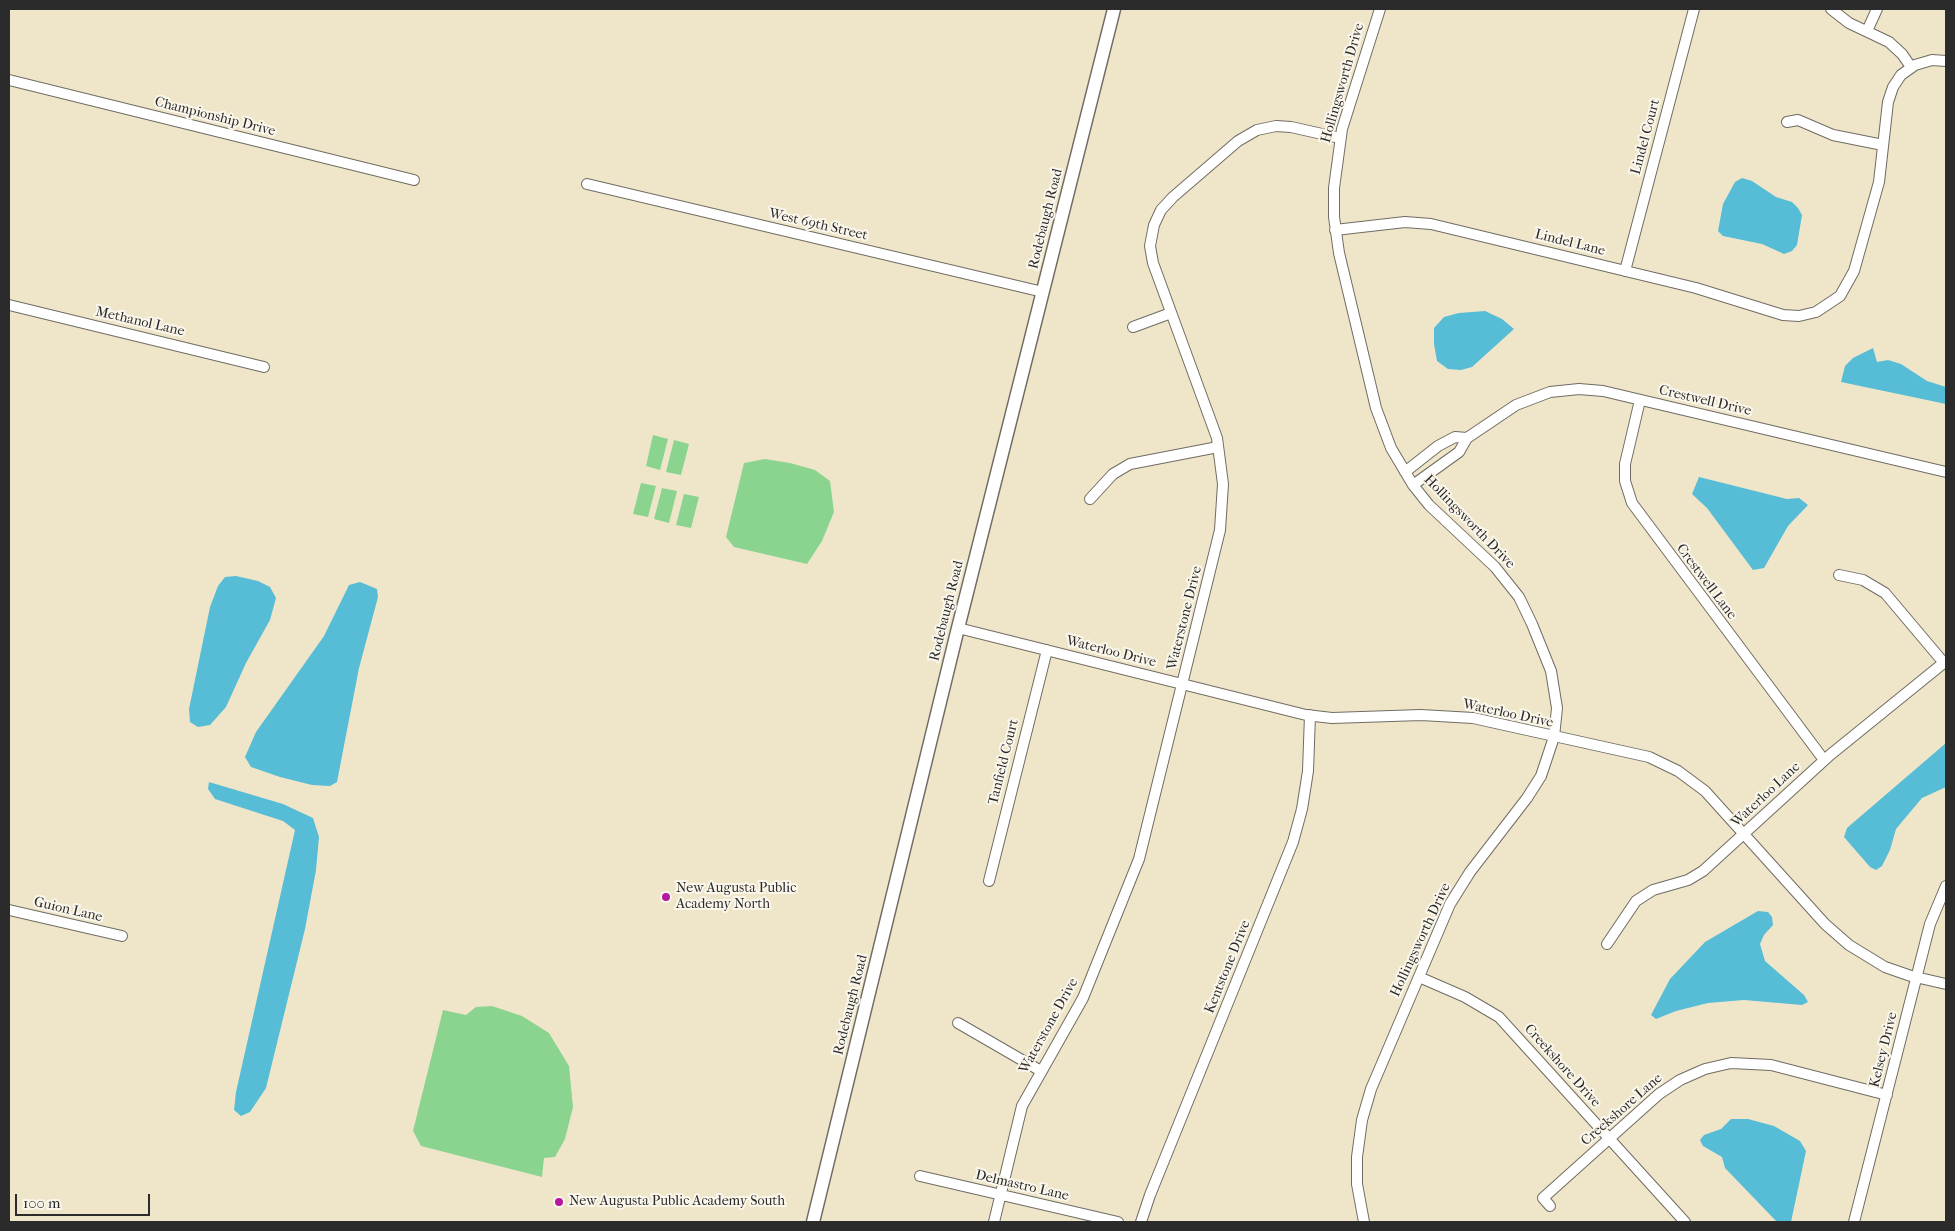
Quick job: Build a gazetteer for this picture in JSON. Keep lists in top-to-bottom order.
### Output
{
  "streets": {
    "street": [
      "Hollingsworth Drive",
      "Championship Drive",
      "Lindel Court",
      "Rodebaugh Road",
      "West 69th Street",
      "Lindel Lane",
      "Methanol Lane",
      "Crestwell Drive",
      "Crestwell Lane",
      "Waterstone Drive",
      "Waterloo Drive",
      "Tanfield Court",
      "Waterloo Lane",
      "Guion Lane",
      "Kentstone Drive",
      "Kelsey Drive",
      "Creekshore Drive",
      "Creekshore Lane",
      "Delmastro Lane"
    ]
  },
  "crossings": [
    ["Hollingsworth Drive", "Lindel Lane"],
    ["Hollingsworth Drive", "Crestwell Drive"],
    ["Hollingsworth Drive", "Waterstone Drive"],
    ["Hollingsworth Drive", "Waterloo Drive"],
    ["Hollingsworth Drive", "Creekshore Drive"],
    ["Lindel Court", "Lindel Lane"],
    ["Rodebaugh Road", "West 69th Street"],
    ["Rodebaugh Road", "Waterloo Drive"],
    ["Crestwell Drive", "Crestwell Lane"],
    ["Crestwell Lane", "Waterloo Lane"],
    ["Waterstone Drive", "Waterloo Drive"],
    ["Waterstone Drive", "Delmastro Lane"],
    ["Waterloo Drive", "Tanfield Court"],
    ["Waterloo Drive", "Waterloo Lane"],
    ["Waterloo Drive", "Kentstone Drive"],
    ["Waterloo Drive", "Kelsey Drive"],
    ["Kelsey Drive", "Creekshore Lane"],
    ["Creekshore Drive", "Creekshore Lane"]
  ],
  "places": ["New Augusta Public Academy North", "New Augusta Public Academy South"],
  "scale_bar": "100 m"
}
